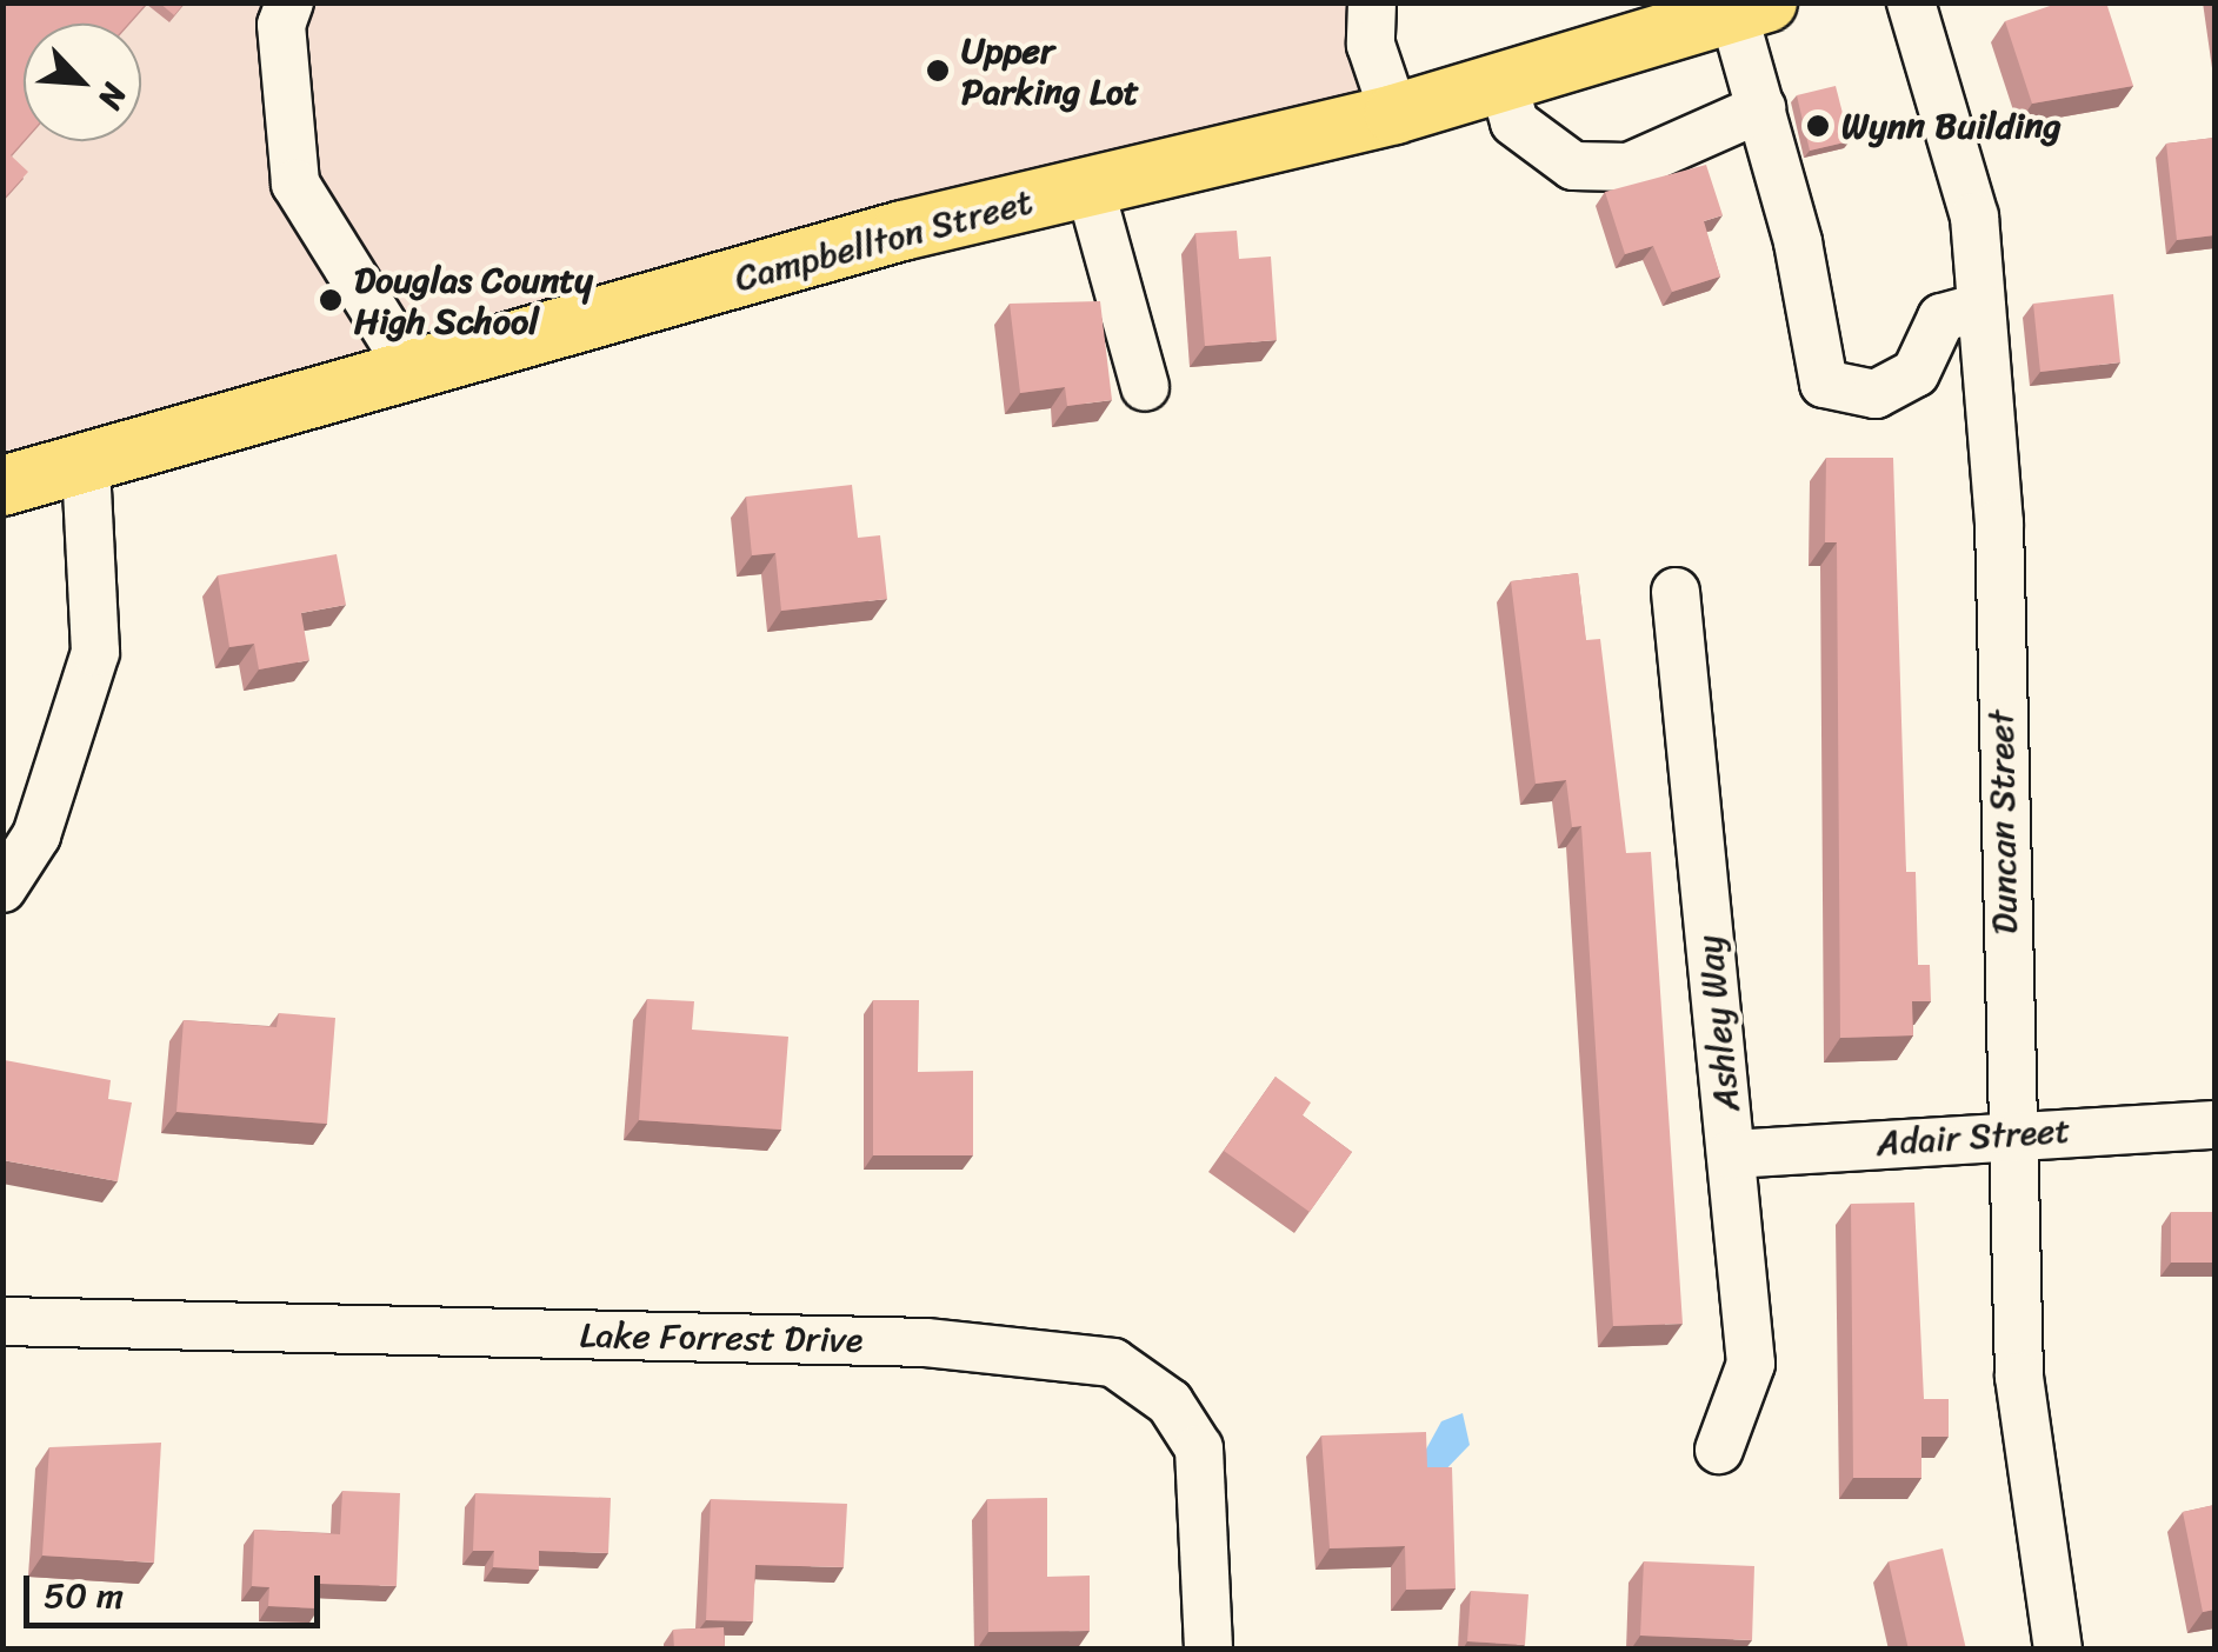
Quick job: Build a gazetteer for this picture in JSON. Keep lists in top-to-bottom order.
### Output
{
  "streets": {
    "main road": ["Campbellton Street"],
    "street": [
      "Duncan Street",
      "Ashley Way",
      "Adair Street",
      "Lake Forrest Drive"
    ]
  },
  "crossings": [
    ["Duncan Street", "Adair Street"],
    ["Ashley Way", "Adair Street"]
  ],
  "places": ["Upper Parking Lot", "Wynn Building", "Douglas County High School"],
  "scale_bar": "50 m",
  "north": "bottom right"
}
